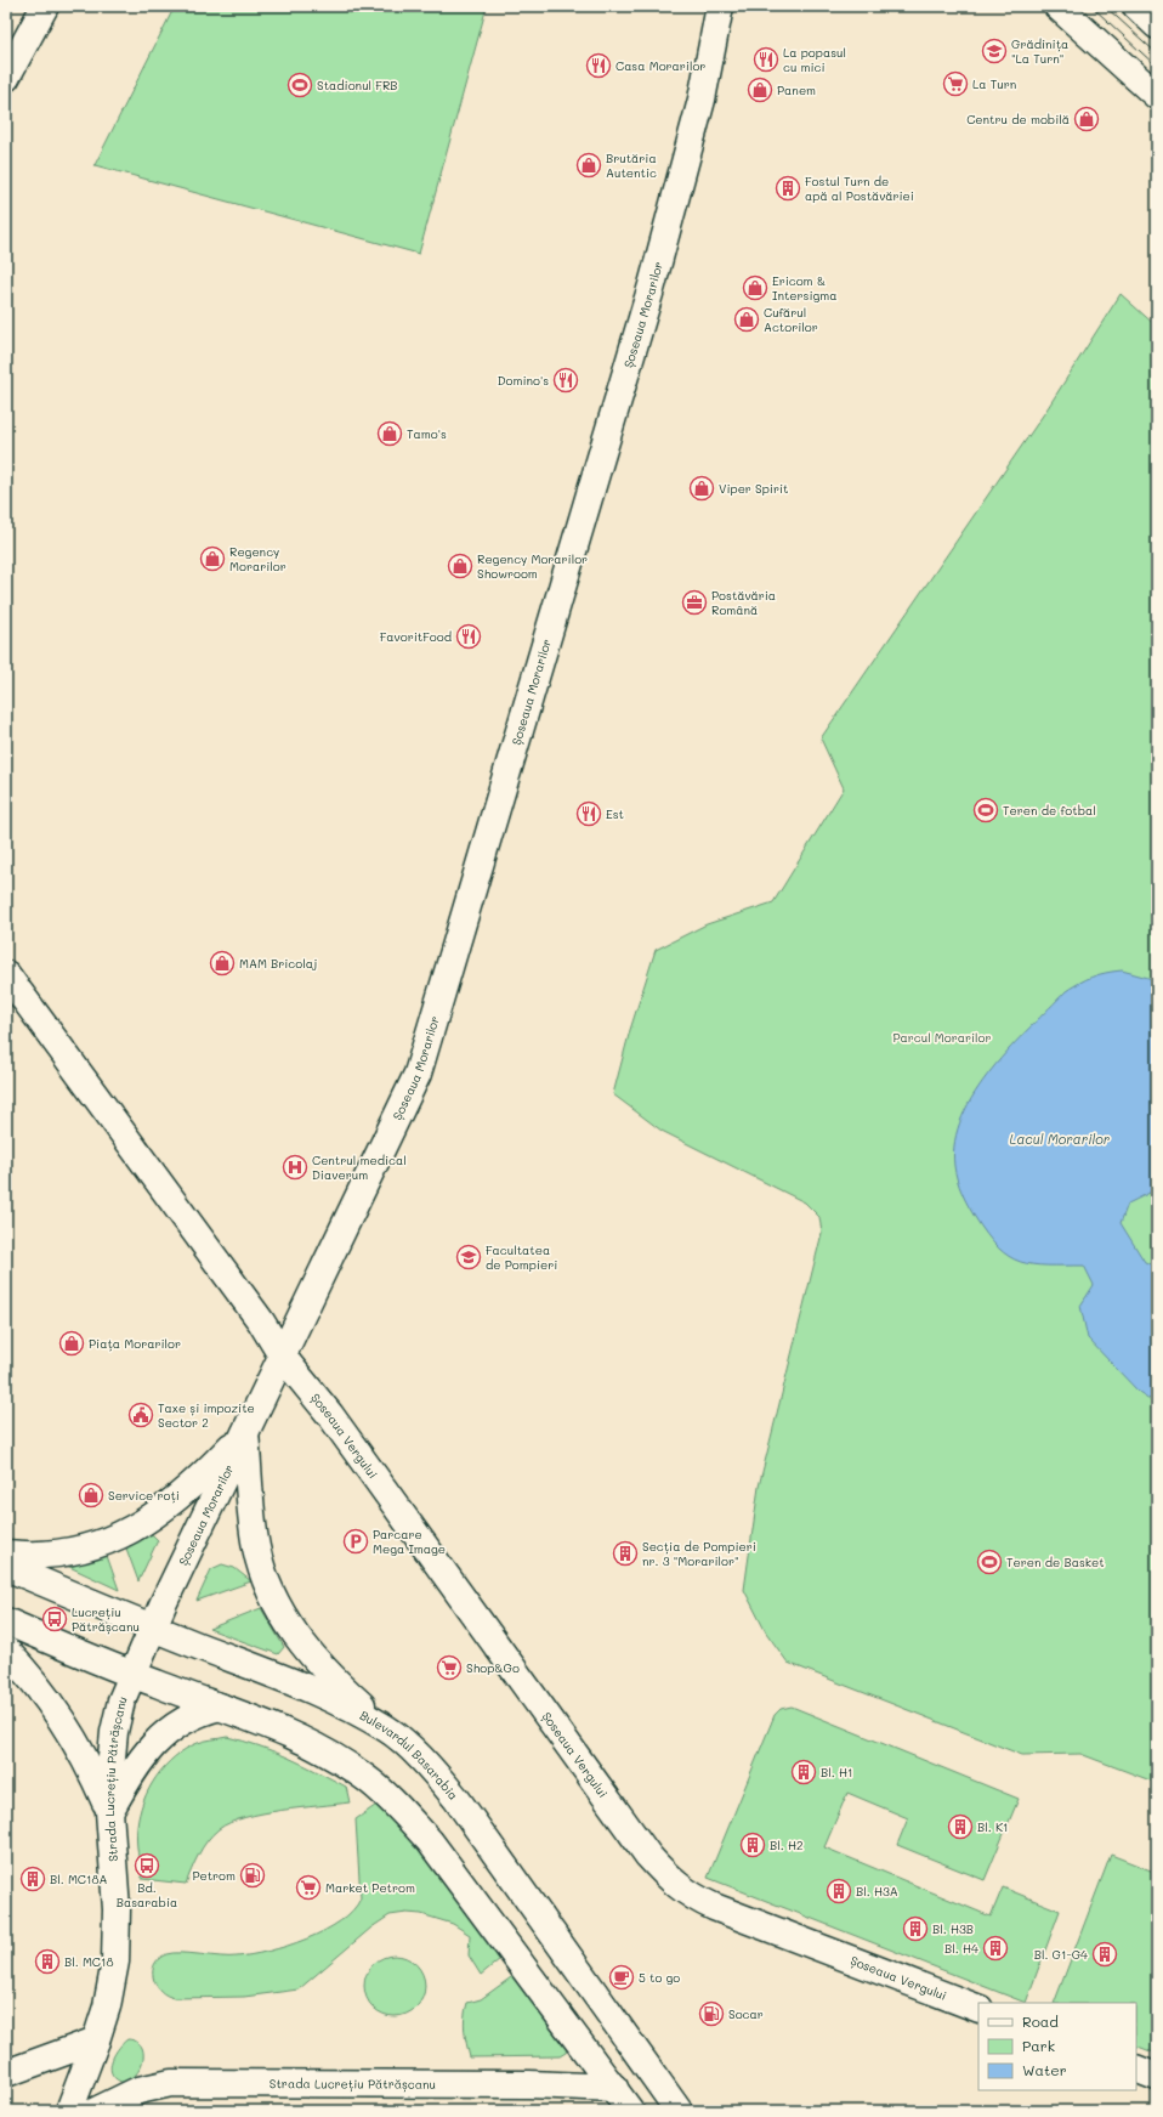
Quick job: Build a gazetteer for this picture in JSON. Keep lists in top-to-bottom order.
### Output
{
  "streets": {
    "main road": [
      "Șoseaua Morarilor",
      "Șoseaua Vergului",
      "Bulevardul Basarabia",
      "Strada Lucrețiu Pătrășcanu"
    ]
  },
  "crossings": [
    ["Șoseaua Morarilor", "Șoseaua Vergului"],
    ["Șoseaua Morarilor", "Bulevardul Basarabia"],
    ["Șoseaua Morarilor", "Strada Lucrețiu Pătrășcanu"]
  ],
  "water": ["Lacul Morarilor"],
  "parks": ["Parcul Morarilor"],
  "places": {
    "school or university": ["Grădinița \"La Turn\"", "Facultatea de Pompieri"],
    "restaurant": [
      "La popasul cu mici",
      "Casa Morarilor",
      "Domino's",
      "FavoritFood",
      "Est"
    ],
    "supermarket": ["La Turn", "Shop&Go", "Market Petrom"],
    "sports": ["Stadionul FRB", "Teren de fotbal", "Teren de Basket"],
    "shop": [
      "Panem",
      "Centru de mobilă",
      "Brutăria Autentic",
      "Ericom & Intersigma",
      "Cufărul Actorilor",
      "Tamo's",
      "Viper Spirit",
      "Regency Morarilor",
      "Regency Morarilor Showroom",
      "MAM Bricolaj",
      "Piața Morarilor",
      "Service roți"
    ],
    "building": [
      "Fostul Turn de apă al Postăvăriei",
      "Secția de Pompieri nr. 3 \"Morarilor\"",
      "Bl. H1",
      "Bl. K1",
      "Bl. H2",
      "Bl. MC18A",
      "Bl. H3A",
      "Bl. H3B",
      "Bl. H4",
      "Bl. G1-G4",
      "Bl. MC18"
    ],
    "office": ["Postăvăria Română"],
    "hospital": ["Centrul medical Diaverum"],
    "public building": ["Taxe și impozite Sector 2"],
    "parking": ["Parcare Mega Image"],
    "bus stop": ["Lucrețiu Pătrășcanu", "Bd. Basarabia"],
    "fuel station": ["Petrom", "Socar"],
    "cafe": ["5 to go"]
  },
  "legend": ["Road", "Park", "Water"]
}
